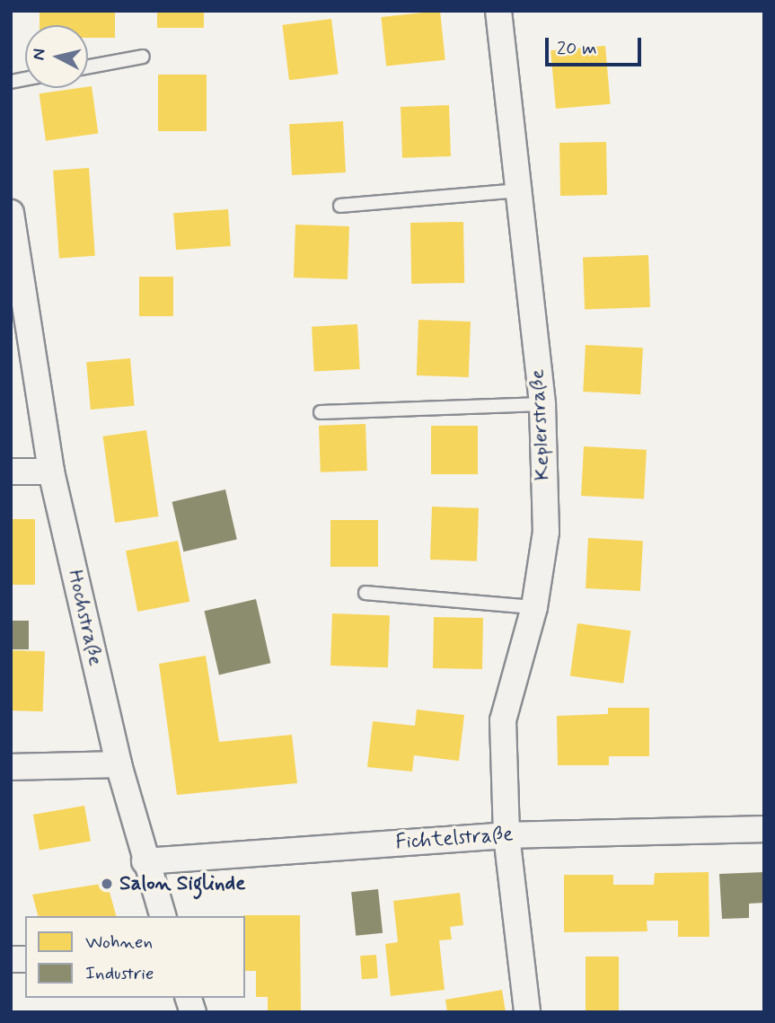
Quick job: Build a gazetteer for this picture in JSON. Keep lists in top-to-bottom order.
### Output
{
  "streets": {
    "street": ["Keplerstraße", "Hochstraße", "Fichtelstraße"]
  },
  "crossings": [
    ["Keplerstraße", "Fichtelstraße"],
    ["Hochstraße", "Fichtelstraße"]
  ],
  "places": ["Salon Siglinde"],
  "legend": ["Wohnen", "Industrie"],
  "scale_bar": "20 m",
  "north": "left"
}
